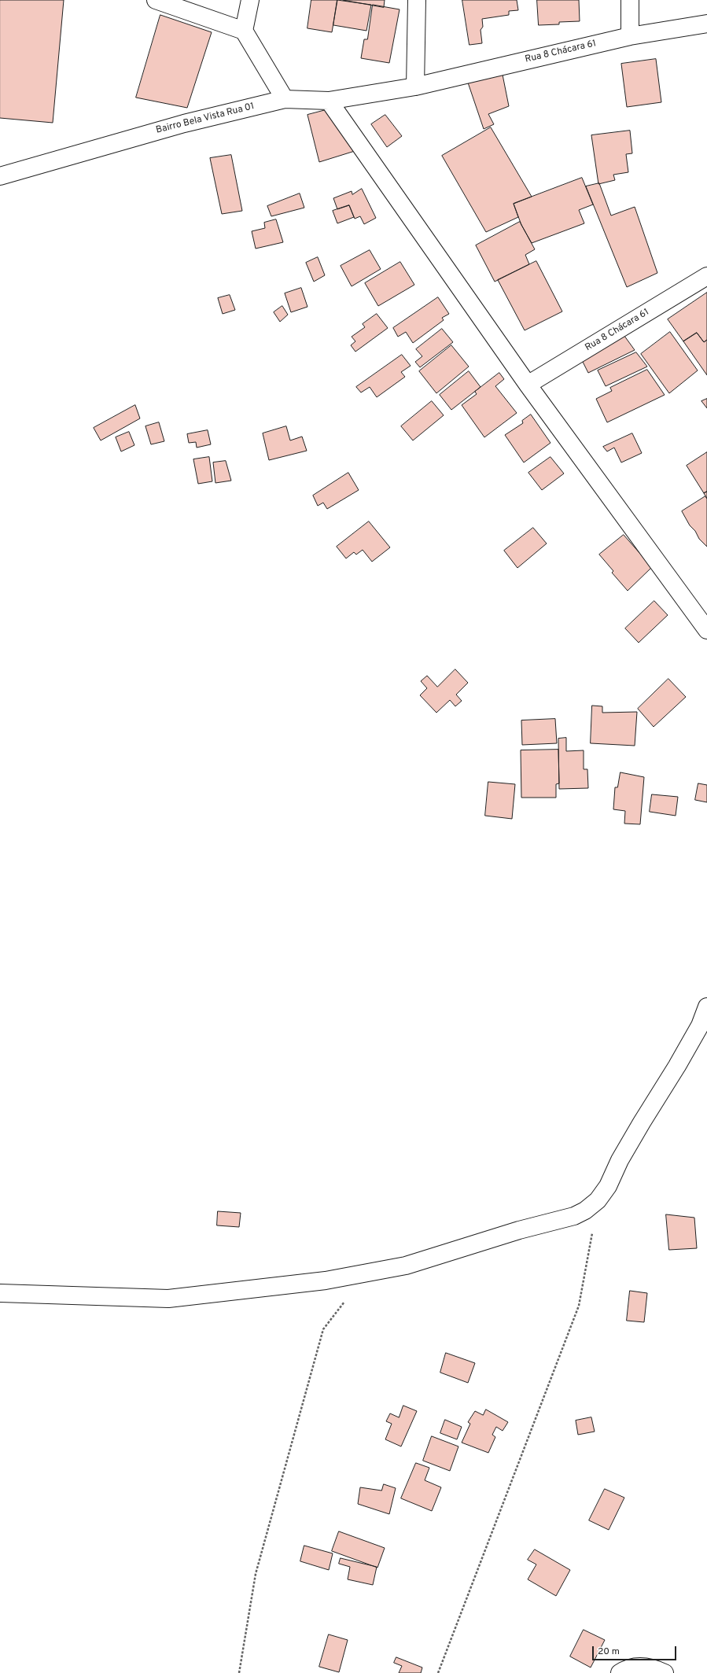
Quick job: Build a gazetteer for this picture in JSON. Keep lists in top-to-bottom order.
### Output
{
  "streets": {
    "street": ["Rua 8 Chácara 61", "Bairro Bela Vista Rua 01"]
  },
  "crossings": [
    ["Rua 8 Chácara 61", "Bairro Bela Vista Rua 01"]
  ],
  "scale_bar": "20 m"
}
